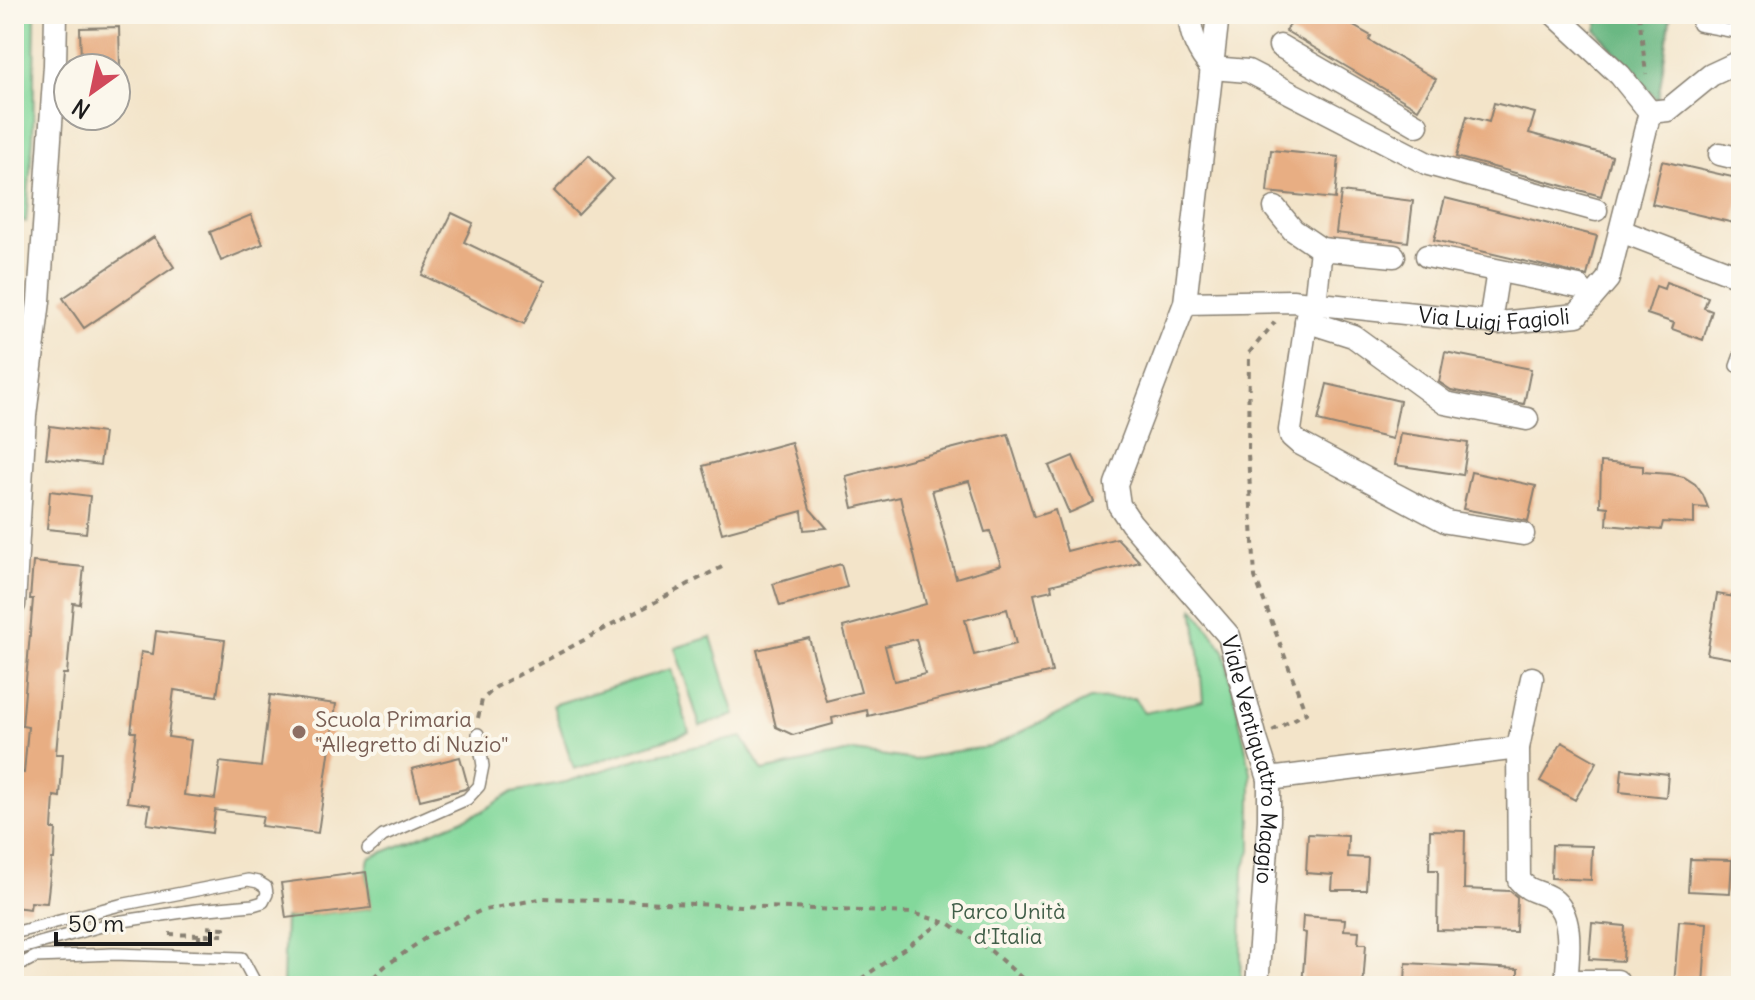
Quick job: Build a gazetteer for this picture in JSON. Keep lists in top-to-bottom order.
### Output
{
  "streets": {
    "street": ["Via Luigi Fagioli", "Viale Ventiquattro Maggio"]
  },
  "crossings": [
    ["Via Luigi Fagioli", "Viale Ventiquattro Maggio"]
  ],
  "parks": ["Parco Unità d'Italia"],
  "places": ["Scuola Primaria \"Allegretto di Nuzio\""],
  "scale_bar": "50 m",
  "north": "bottom left"
}
